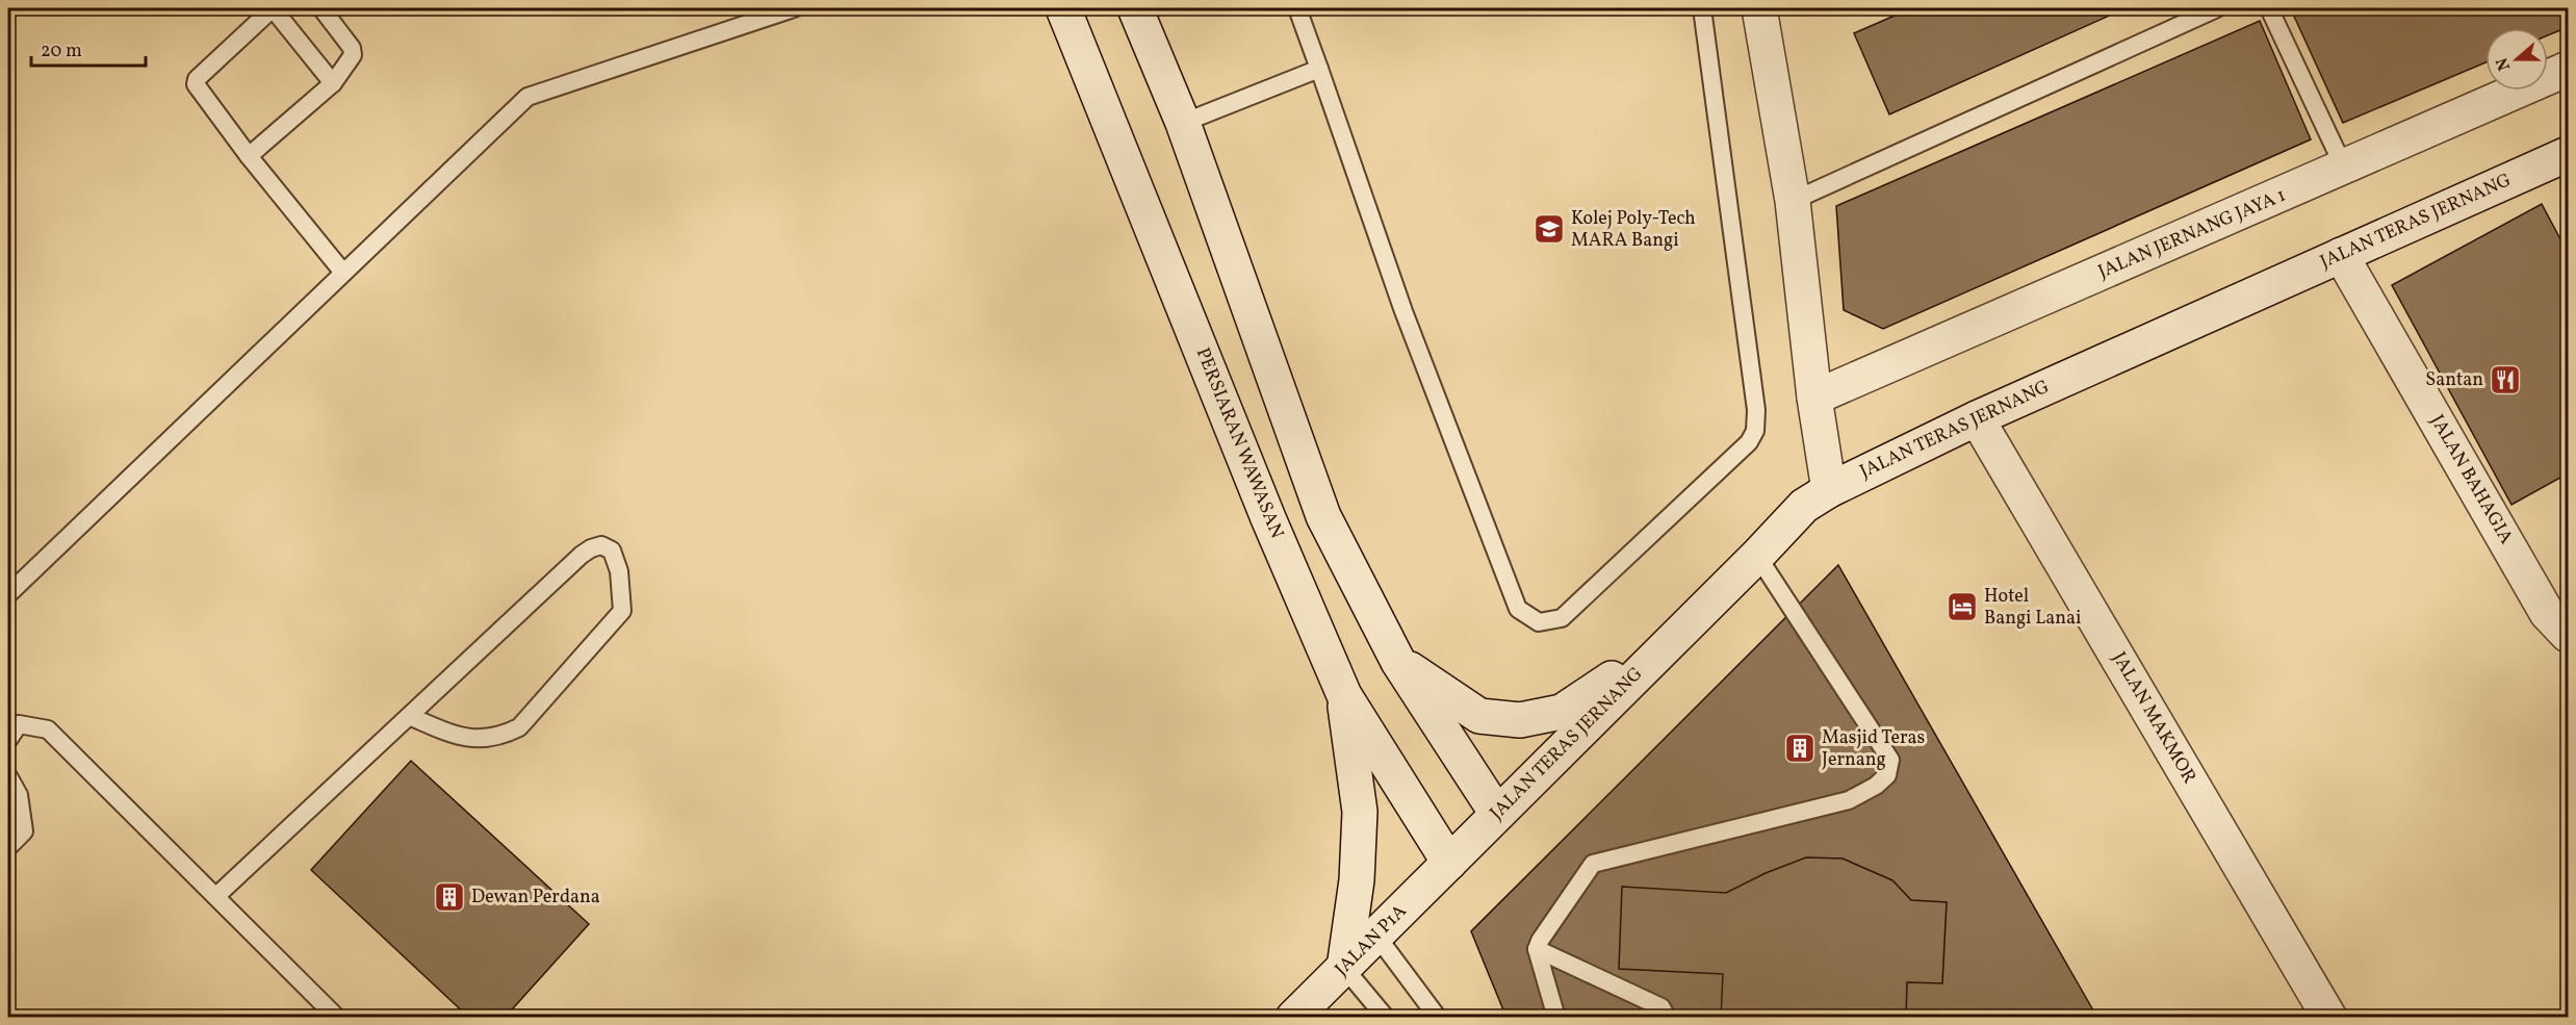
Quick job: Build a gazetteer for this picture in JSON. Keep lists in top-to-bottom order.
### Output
{
  "streets": {
    "main road": [
      "JALAN TERAS JERNANG",
      "JALAN JERNANG JAYA 1",
      "PERSIARAN WAWASAN",
      "JALAN BAHAGIA",
      "JALAN MAKMOR",
      "JALAN P1A"
    ]
  },
  "crossings": [
    ["JALAN TERAS JERNANG", "PERSIARAN WAWASAN"],
    ["JALAN TERAS JERNANG", "JALAN BAHAGIA"],
    ["JALAN TERAS JERNANG", "JALAN MAKMOR"],
    ["JALAN TERAS JERNANG", "JALAN P1A"],
    ["PERSIARAN WAWASAN", "JALAN P1A"]
  ],
  "places": {
    "school or university": ["Kolej Poly-Tech MARA Bangi"],
    "restaurant": ["Santan"],
    "hotel": ["Hotel Bangi Lanai"],
    "building": ["Masjid Teras Jernang", "Dewan Perdana"]
  },
  "scale_bar": "20 m",
  "north": "left"
}
